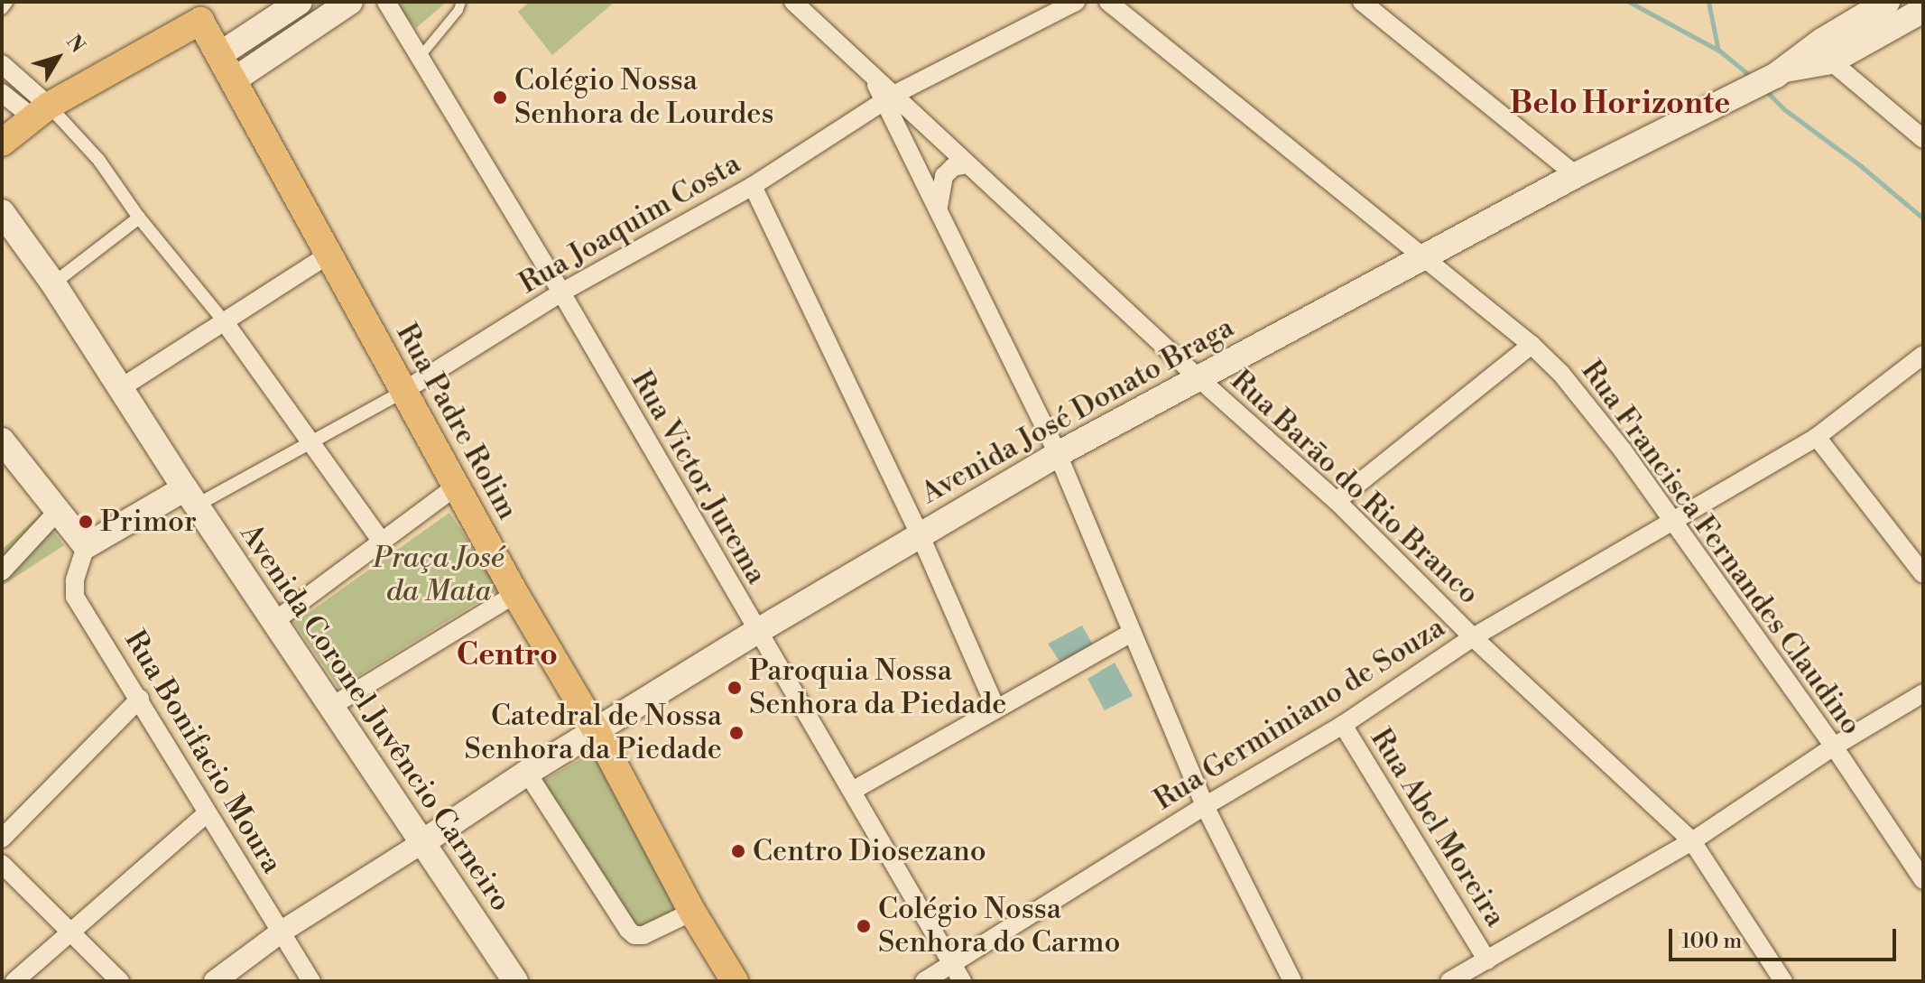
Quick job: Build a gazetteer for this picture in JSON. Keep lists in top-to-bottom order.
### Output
{
  "streets": {
    "main road": ["Avenida José Donato Braga", "Rua Padre Rolim", "Avenida Coronel Juvêncio Carneiro"],
    "street": [
      "Rua Joaquim Costa",
      "Rua Victor Jurema",
      "Rua Barāo do Rio Branco",
      "Rua Francisca Fernandes Claudino",
      "Rua Germiniano de Souza",
      "Rua Bonifacio Moura",
      "Rua Abel Moreira"
    ]
  },
  "crossings": [
    ["Rua Joaquim Costa", "Rua Padre Rolim"],
    ["Rua Joaquim Costa", "Rua Victor Jurema"],
    ["Rua Joaquim Costa", "Rua Barāo do Rio Branco"],
    ["Avenida José Donato Braga", "Rua Padre Rolim"],
    ["Avenida José Donato Braga", "Rua Victor Jurema"],
    ["Avenida José Donato Braga", "Rua Barāo do Rio Branco"],
    ["Avenida José Donato Braga", "Rua Francisca Fernandes Claudino"],
    ["Avenida José Donato Braga", "Avenida Coronel Juvêncio Carneiro"],
    ["Rua Victor Jurema", "Rua Germiniano de Souza"],
    ["Rua Barāo do Rio Branco", "Rua Germiniano de Souza"],
    ["Rua Francisca Fernandes Claudino", "Rua Germiniano de Souza"],
    ["Rua Germiniano de Souza", "Rua Abel Moreira"]
  ],
  "districts": ["Belo Horizonte", "Centro"],
  "parks": ["Praça José da Mata"],
  "places": [
    "Colégio Nossa Senhora de Lourdes",
    "Primor",
    "Paroquia Nossa Senhora da Piedade",
    "Catedral de Nossa Senhora da Piedade",
    "Centro Diosezano",
    "Colégio Nossa Senhora do Carmo"
  ],
  "scale_bar": "100 m",
  "north": "top right"
}
